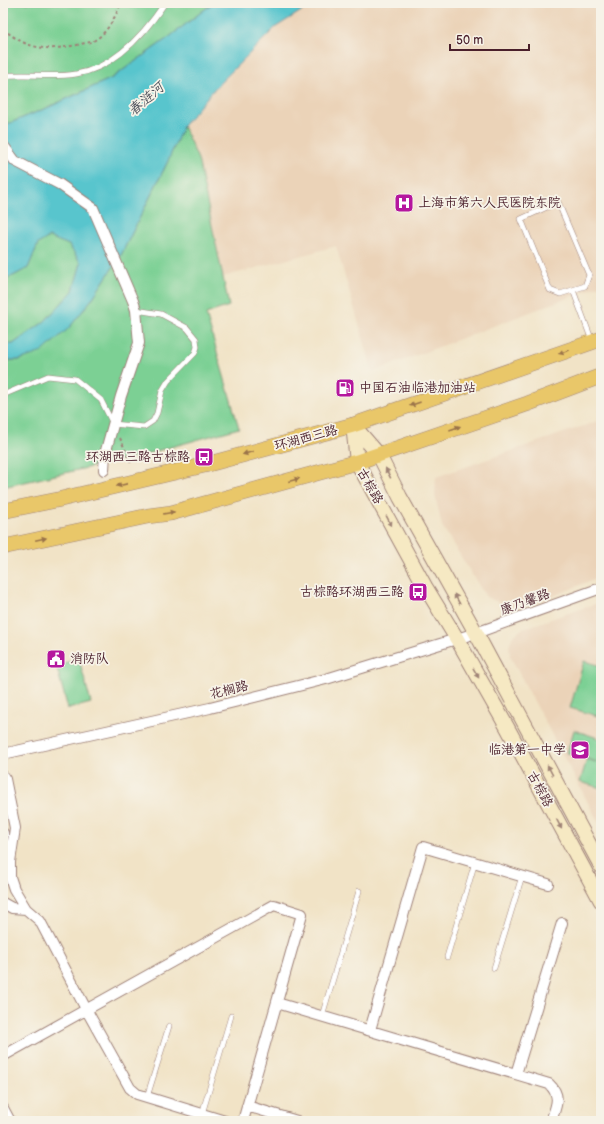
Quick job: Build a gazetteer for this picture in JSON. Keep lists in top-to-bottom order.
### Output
{
  "streets": {
    "main road": ["环湖西三路"],
    "street": ["古棕路", "康乃馨路", "花榈路"]
  },
  "crossings": [
    ["环湖西三路", "古棕路"],
    ["古棕路", "康乃馨路"],
    ["古棕路", "花榈路"],
    ["康乃馨路", "花榈路"]
  ],
  "water": ["春涟河"],
  "places": {
    "hospital": ["上海市第六人民医院东院"],
    "fuel station": ["中国石油临港加油站"],
    "bus stop": ["环湖西三路古棕路", "古棕路环湖西三路"],
    "public building": ["消防队"],
    "school or university": ["临港第一中学"]
  },
  "scale_bar": "50 m"
}
